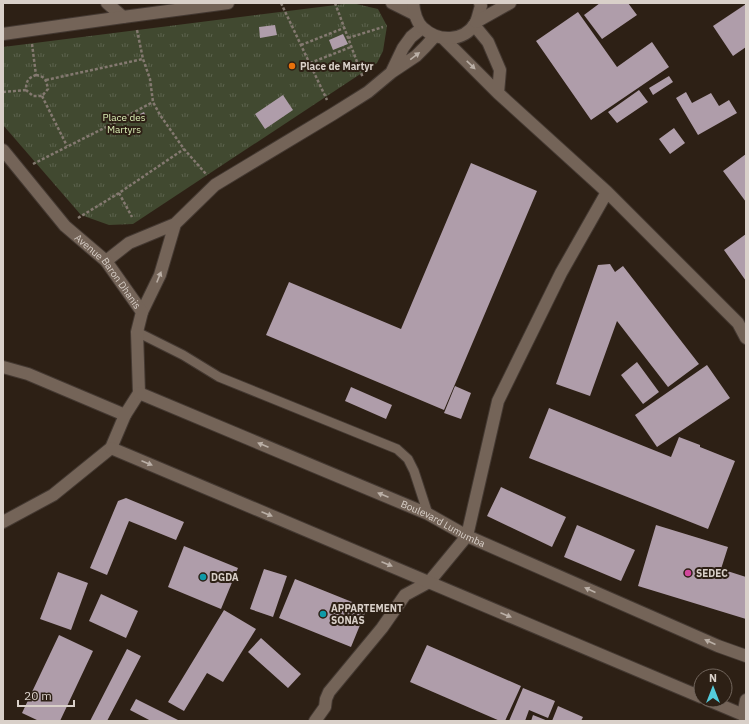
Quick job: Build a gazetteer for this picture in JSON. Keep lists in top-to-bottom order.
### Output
{
  "streets": {
    "street": ["Avenue Baron Dhanis", "Boulevard Lumumba"]
  },
  "crossings": [
    ["Avenue Baron Dhanis", "Boulevard Lumumba"]
  ],
  "parks": ["Place des Martyrs"],
  "places": [
    "Place de Martyr",
    "SEDEC",
    "DGDA",
    "APPARTEMENT SONAS"
  ],
  "scale_bar": "20 m",
  "north": "top"
}
